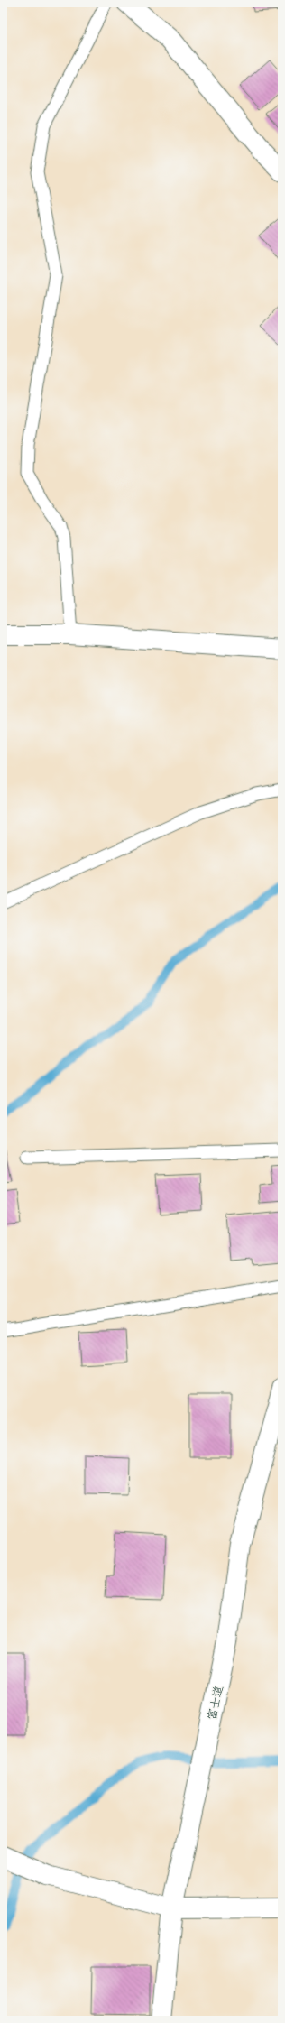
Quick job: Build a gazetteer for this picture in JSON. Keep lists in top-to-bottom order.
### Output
{
  "streets": {
    "street": ["富士道"]
  }
}
